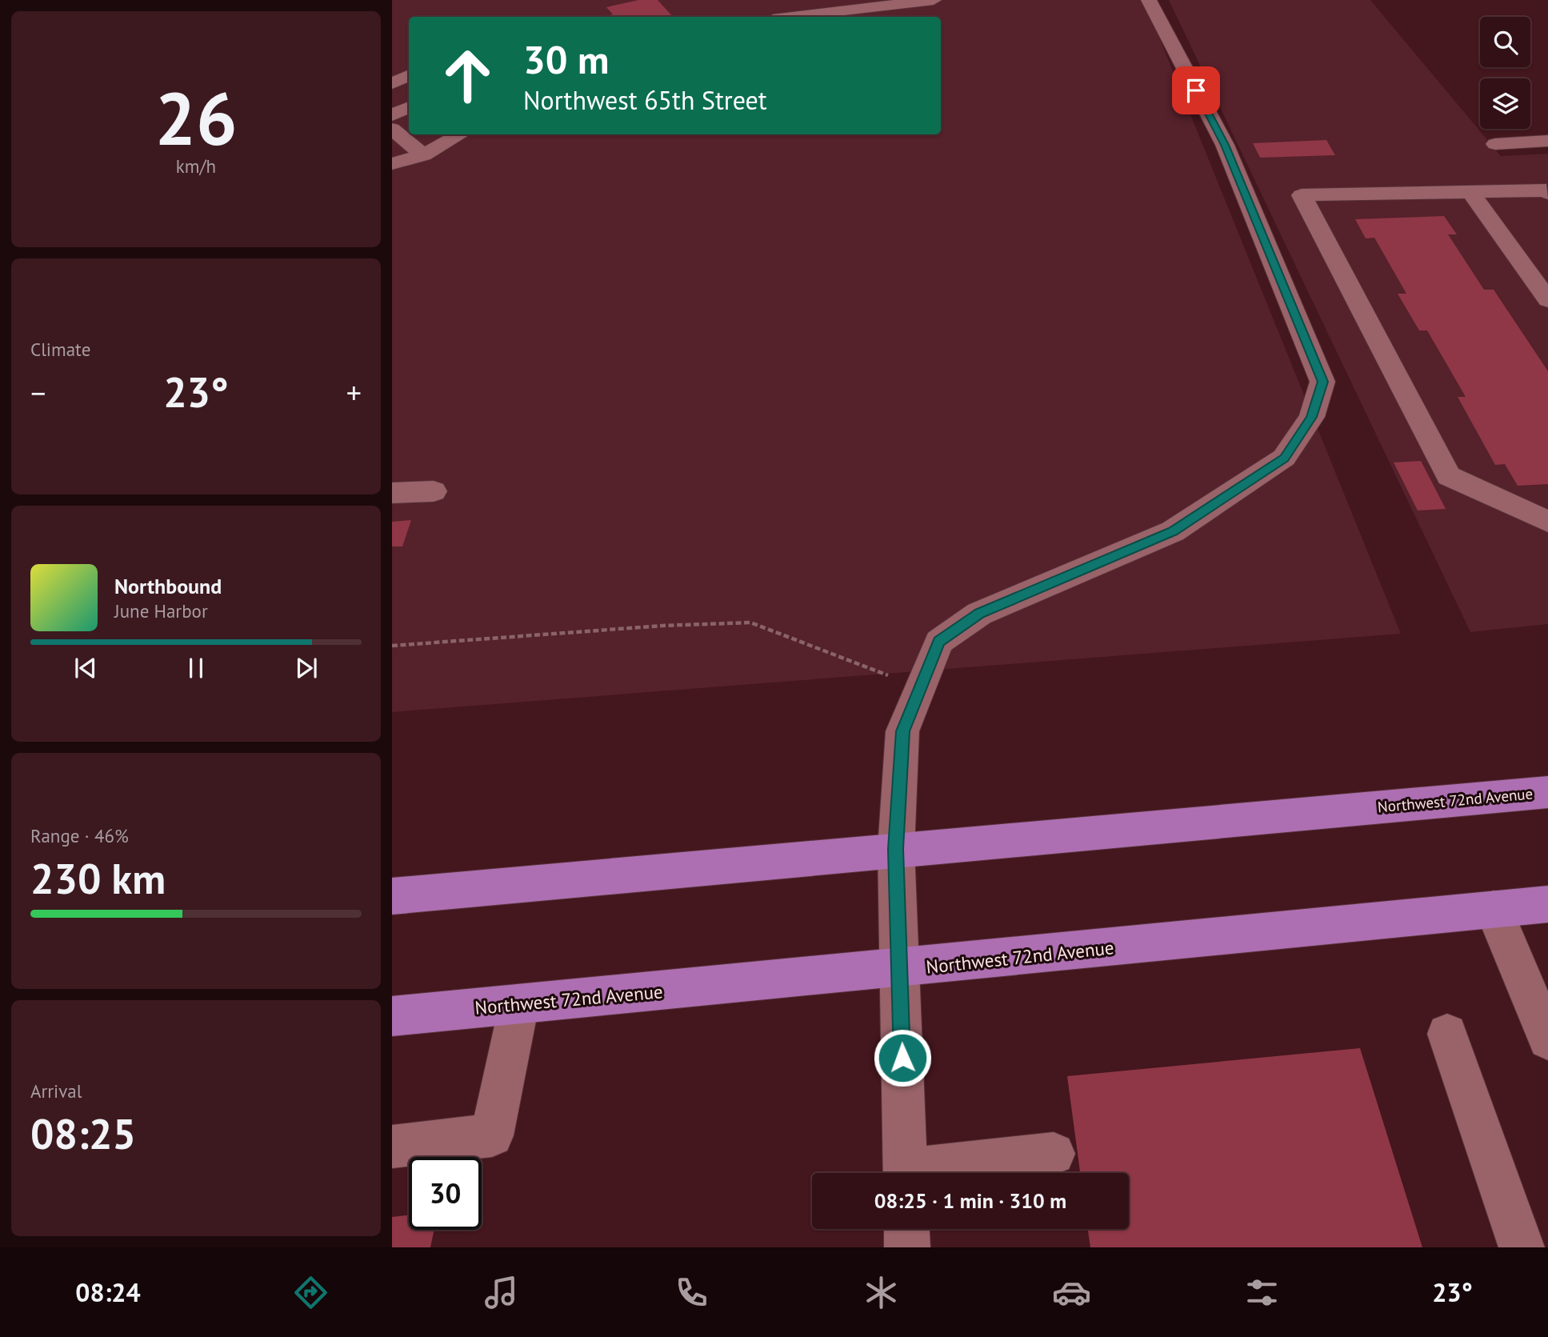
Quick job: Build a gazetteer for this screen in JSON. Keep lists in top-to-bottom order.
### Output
{
  "streets": {
    "main road": ["Northwest 72nd Avenue"]
  },
  "page": {
    "tile": [
      ["26", "km/h"],
      "Climate",
      ["Range · 46%", "230 km"],
      ["Arrival", "08:25"]
    ],
    "turn": ["30 m", "Northwest 65th Street"],
    "heat": ["−", "23°", "+"],
    "song": ["Northbound", "June Harbor"],
    "limit": "30",
    "trip": "08:25 · 1 min · 310 m",
    "tabs": ["08:24", "23°"]
  }
}
